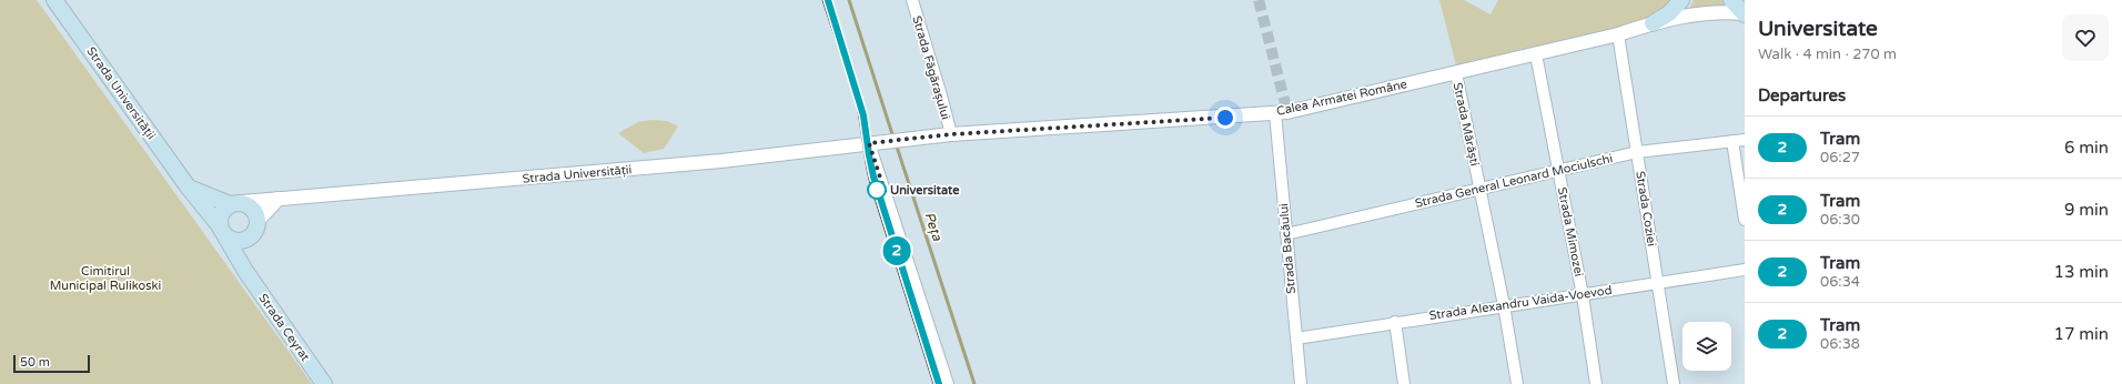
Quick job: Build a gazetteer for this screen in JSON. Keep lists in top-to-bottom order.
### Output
{
  "streets": {
    "main road": ["Strada Universității", "Strada Ceyrat"],
    "street": [
      "Strada Făgărașului",
      "Calea Armatei Române",
      "Strada Mărăști",
      "Strada General Leonard Mociulschi",
      "Strada Coziei",
      "Strada Mimozei",
      "Strada Bacăului",
      "Strada Alexandru Vaida-Voevod"
    ]
  },
  "crossings": [
    ["Strada Făgărașului", "Calea Armatei Române"],
    ["Strada Universității", "Calea Armatei Române"],
    ["Strada Universității", "Strada Ceyrat"],
    ["Calea Armatei Române", "Strada Mărăști"],
    ["Calea Armatei Române", "Strada Coziei"],
    ["Calea Armatei Române", "Strada Mimozei"],
    ["Calea Armatei Române", "Strada Bacăului"],
    ["Strada Mărăști", "Strada General Leonard Mociulschi"],
    ["Strada Mărăști", "Strada Alexandru Vaida-Voevod"],
    ["Strada General Leonard Mociulschi", "Strada Coziei"],
    ["Strada General Leonard Mociulschi", "Strada Mimozei"],
    ["Strada General Leonard Mociulschi", "Strada Bacăului"],
    ["Strada Coziei", "Strada Alexandru Vaida-Voevod"],
    ["Strada Mimozei", "Strada Alexandru Vaida-Voevod"],
    ["Strada Bacăului", "Strada Alexandru Vaida-Voevod"]
  ],
  "water": ["Peța"],
  "parks": ["Cimitirul Municipal Rulikoski"],
  "places": ["Universitate"],
  "lines": ["tram line 2"],
  "scale_bar": "50 m",
  "page": {
    "on_map": "2",
    "heading": [
      ["Universitate", "Walk · 4 min · 270 m"],
      "Departures"
    ],
    "list": [
      {
        "mark": "2",
        "name": "Tram",
        "note": "06:27",
        "value": "6 min"
      },
      {
        "mark": "2",
        "name": "Tram",
        "note": "06:30",
        "value": "9 min"
      },
      {
        "mark": "2",
        "name": "Tram",
        "note": "06:34",
        "value": "13 min"
      },
      {
        "mark": "2",
        "name": "Tram",
        "note": "06:38",
        "value": "17 min"
      }
    ],
    "scale": "50 m"
  }
}
